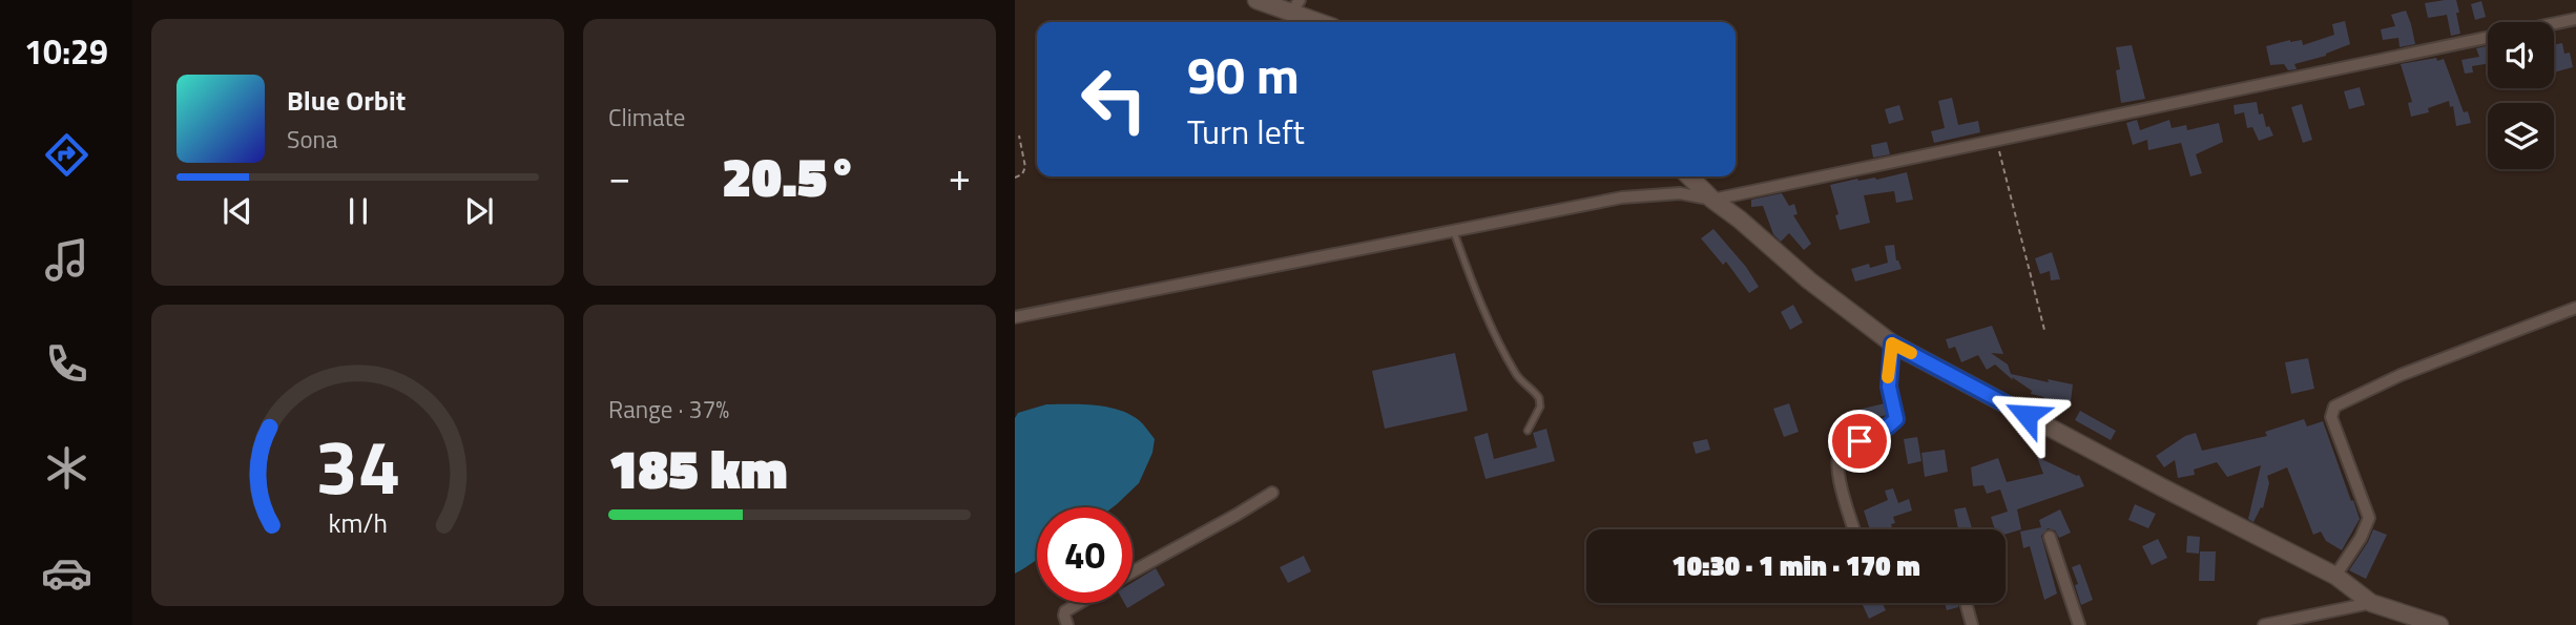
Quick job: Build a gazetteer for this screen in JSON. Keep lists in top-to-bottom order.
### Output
{
  "page": {
    "tabs": "10:29",
    "tile": [
      "Climate",
      ["Range · 37%", "185 km"]
    ],
    "turn": ["90 m", "Turn left"],
    "song": ["Blue Orbit", "Sona"],
    "heat": ["−", "20.5°", "+"],
    "limit": "40",
    "trip": "10:30 · 1 min · 170 m",
    "gauge": ["34", "km/h"]
  }
}
